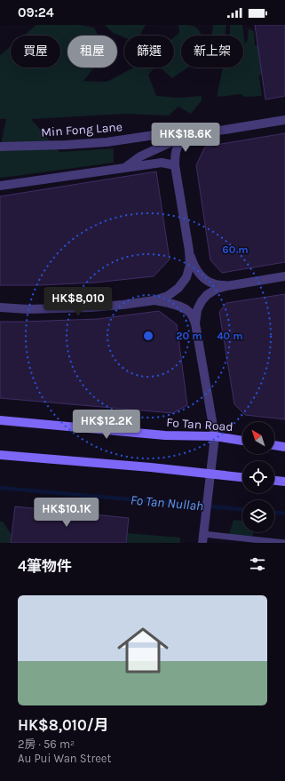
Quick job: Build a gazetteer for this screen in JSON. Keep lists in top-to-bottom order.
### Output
{
  "streets": {
    "main road": ["Fo Tan Road"],
    "street": ["Min Fong Lane"]
  },
  "water": ["Fo Tan Nullah"],
  "north": "top left",
  "page": {
    "status": "09:24",
    "chip": [
      "買屋",
      "租屋",
      "篩選",
      "新上架"
    ],
    "price": [
      "HK$18.6K",
      "HK$8,010",
      "HK$12.2K",
      "HK$10.1K"
    ],
    "heading": "4筆物件",
    "list": [
      {
        "name": "HK$8,010/月",
        "note": "2房 · 56 m² · Au Pui Wan Street"
      }
    ]
  },
  "rings": ["60 m", "20 m", "40 m"]
}
